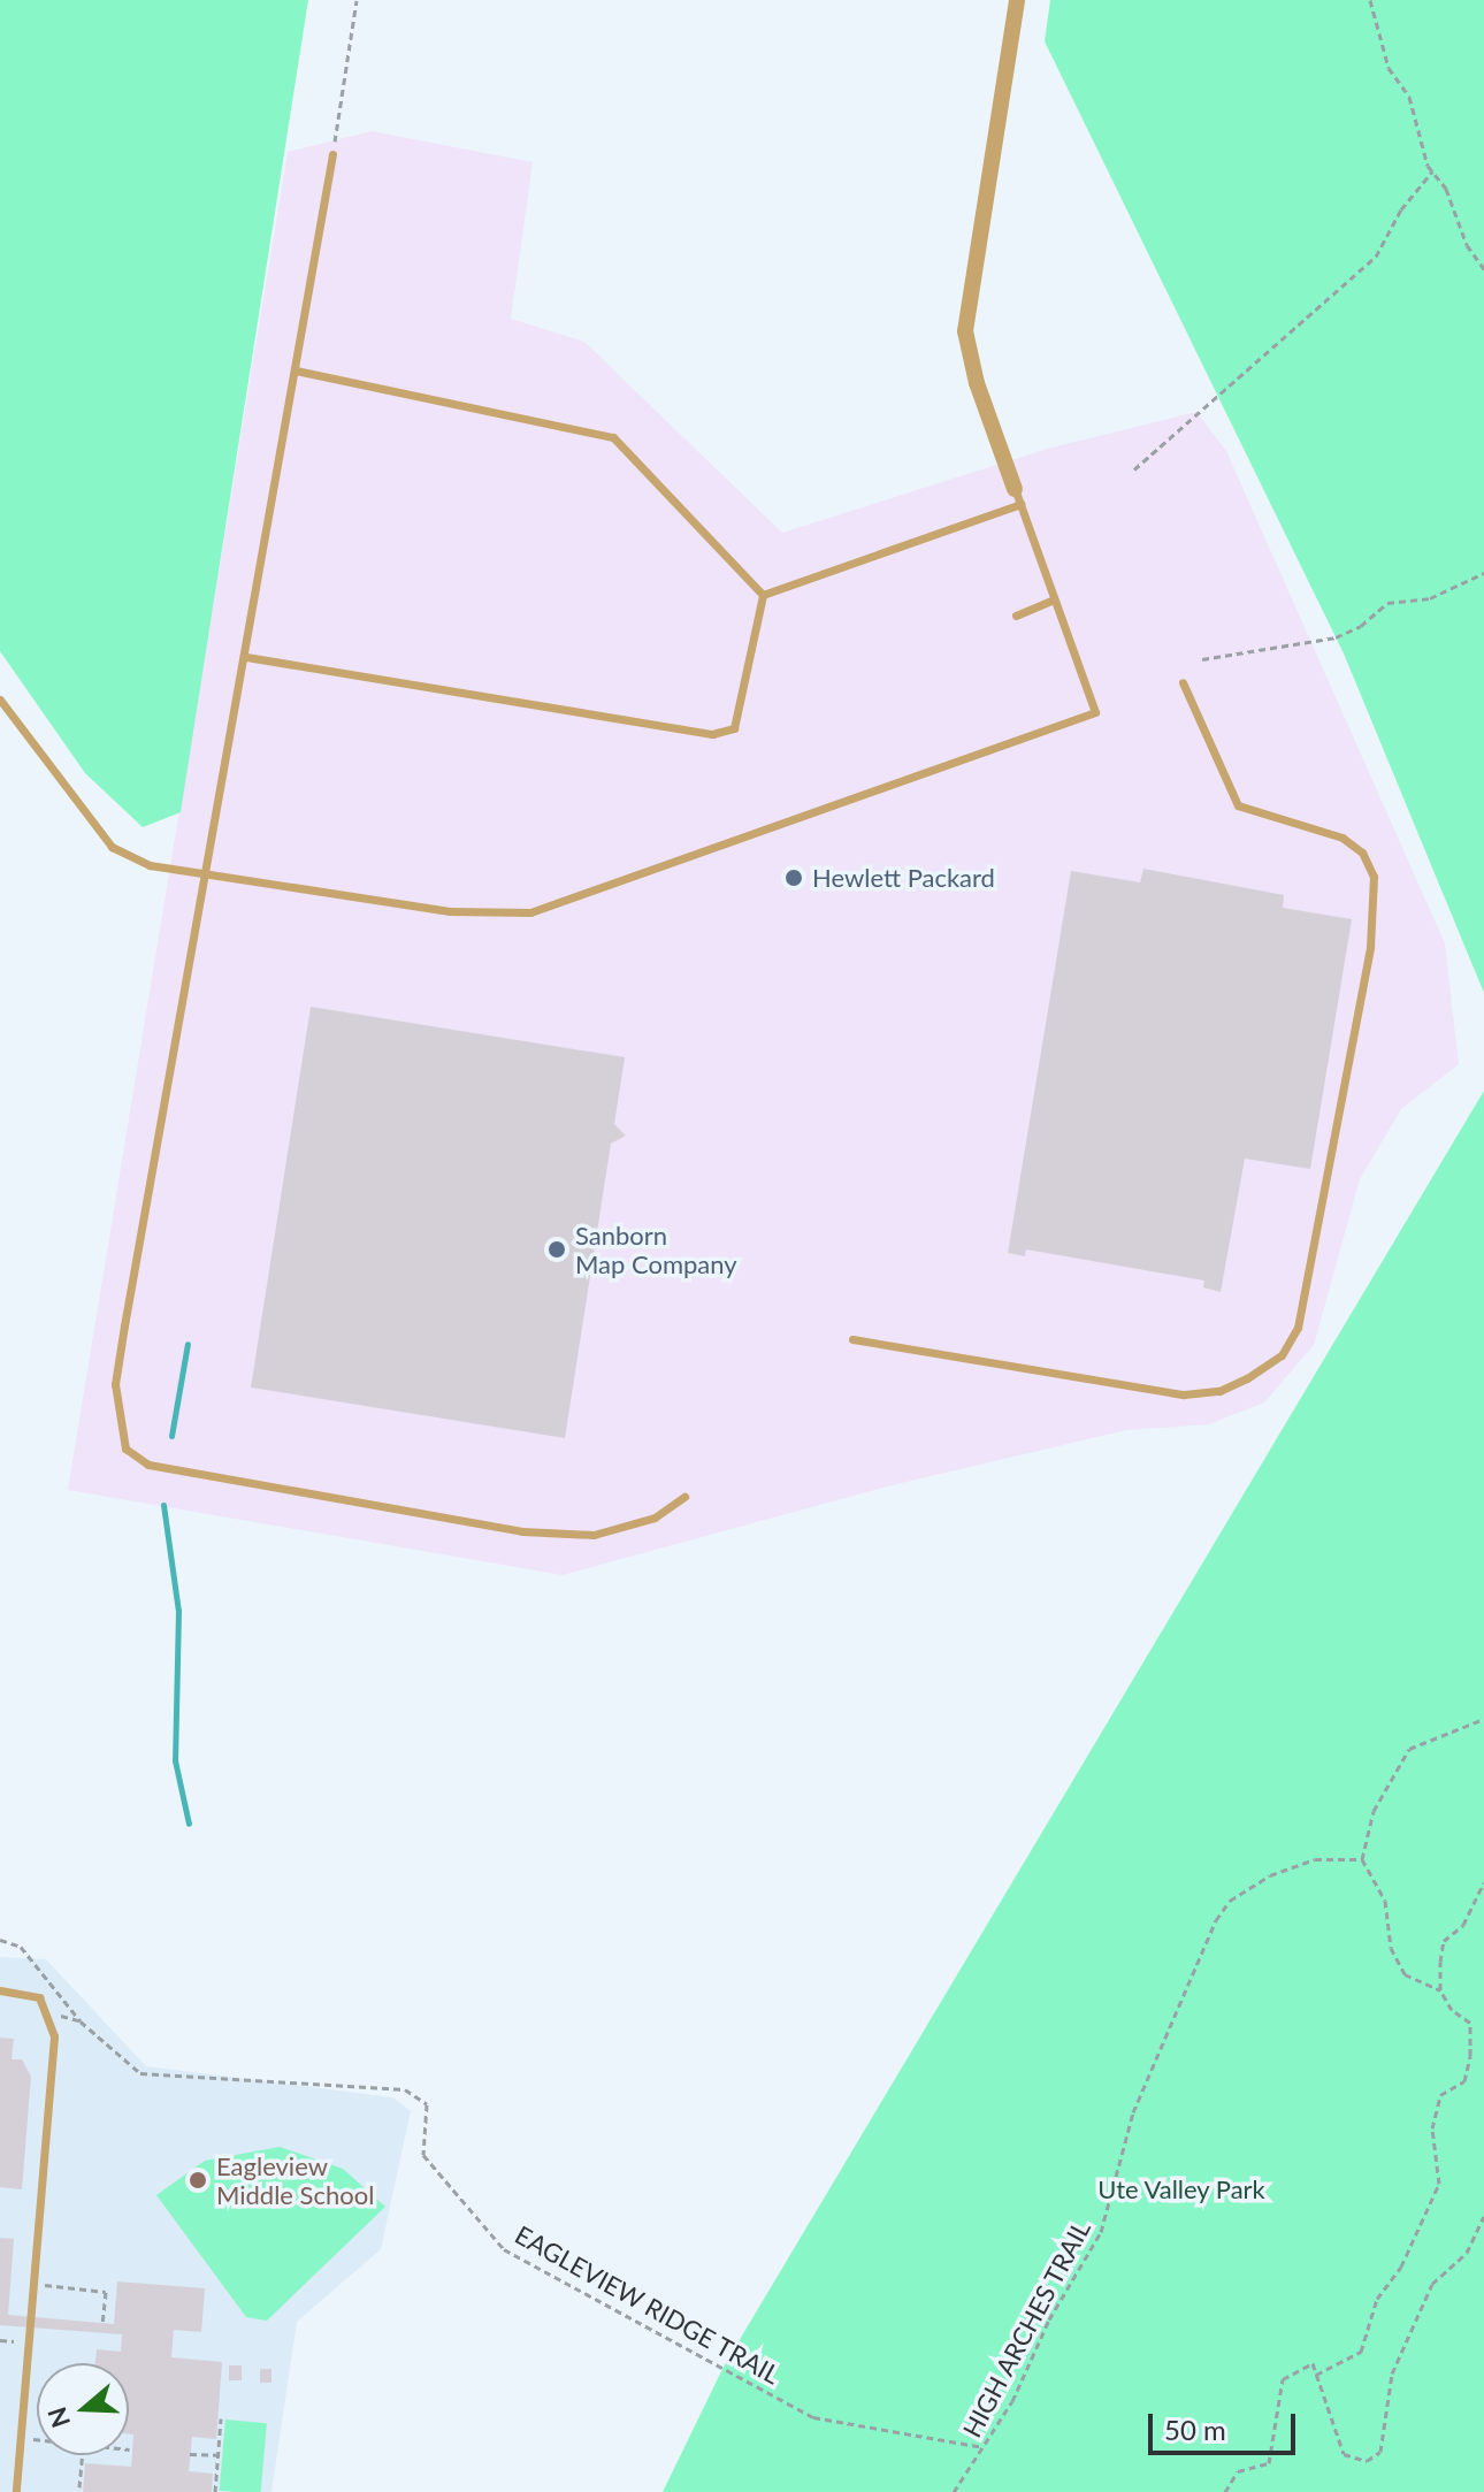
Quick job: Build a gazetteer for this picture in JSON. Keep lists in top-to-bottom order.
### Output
{
  "streets": {
    "path": ["EAGLEVIEW RIDGE TRAIL", "HIGH ARCHES TRAIL"]
  },
  "crossings": [
    ["EAGLEVIEW RIDGE TRAIL", "HIGH ARCHES TRAIL"]
  ],
  "parks": ["Ute Valley Park"],
  "places": ["Hewlett Packard", "Sanborn Map Company", "Eagleview Middle School"],
  "scale_bar": "50 m",
  "north": "left"
}
